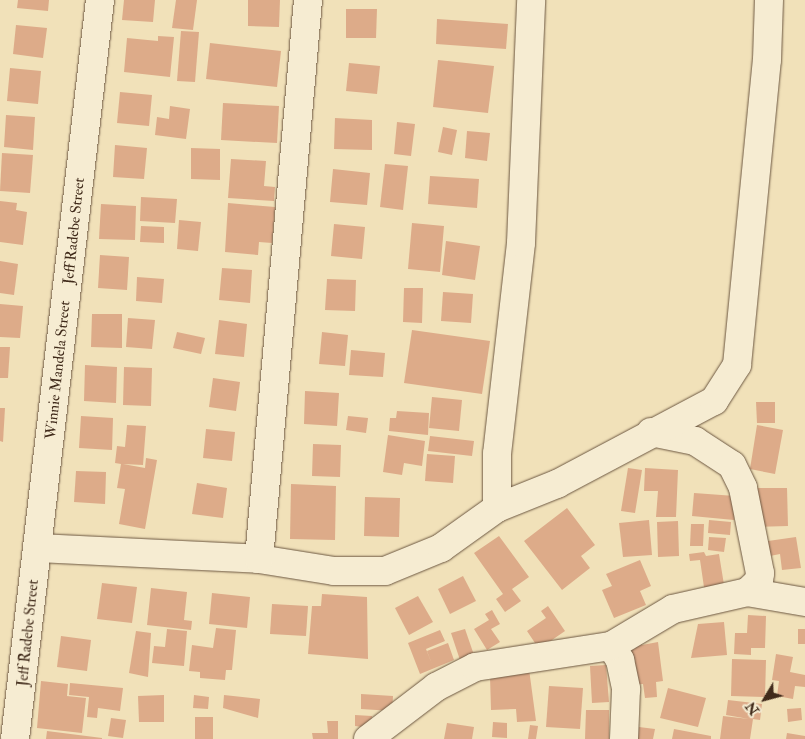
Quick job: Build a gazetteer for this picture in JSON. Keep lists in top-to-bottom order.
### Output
{
  "streets": {
    "street": ["Jeff Radebe Street", "Winnie Mandela Street"]
  },
  "crossings": [
    ["Jeff Radebe Street", "Winnie Mandela Street"]
  ],
  "north": "bottom left"
}
